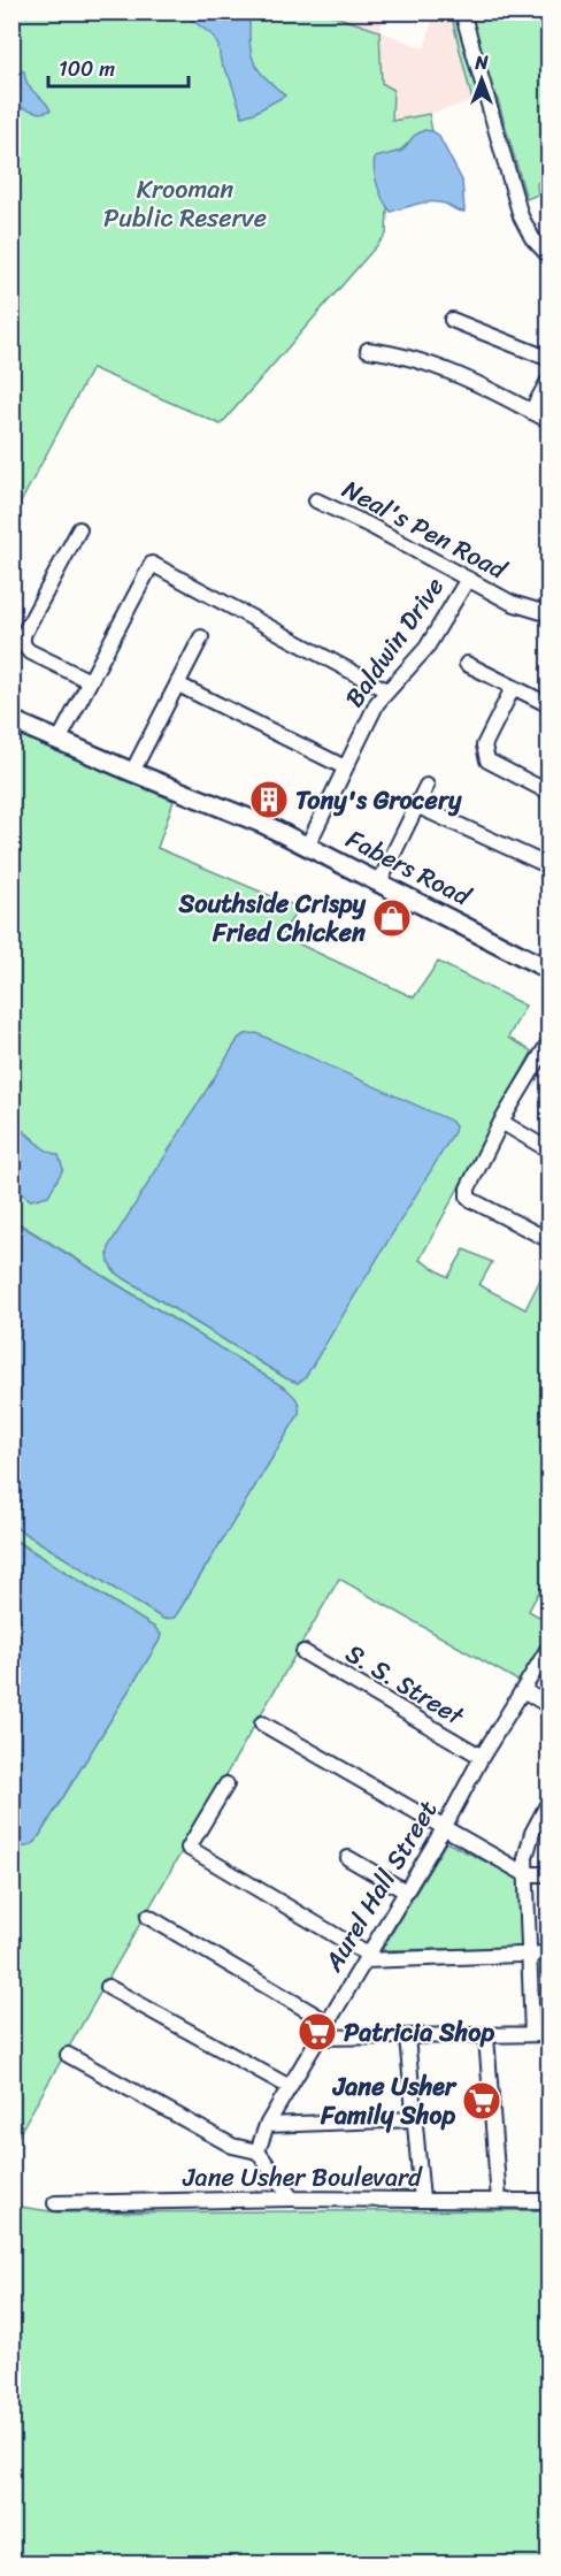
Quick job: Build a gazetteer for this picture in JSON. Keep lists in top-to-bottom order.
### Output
{
  "streets": {
    "main road": ["Fabers Road"],
    "street": [
      "Neal's Pen Road",
      "Baldwin Drive",
      "S. S. Street",
      "Aurel Hall Street",
      "Jane Usher Boulevard"
    ]
  },
  "crossings": [
    ["Neal's Pen Road", "Baldwin Drive"],
    ["Baldwin Drive", "Fabers Road"],
    ["S. S. Street", "Aurel Hall Street"]
  ],
  "parks": ["Krooman Public Reserve"],
  "places": {
    "building": ["Tony's Grocery"],
    "shop": ["Southside Crispy Fried Chicken"],
    "supermarket": ["Patricia Shop", "Jane Usher Family Shop"]
  },
  "scale_bar": "100 m",
  "north": "top"
}
